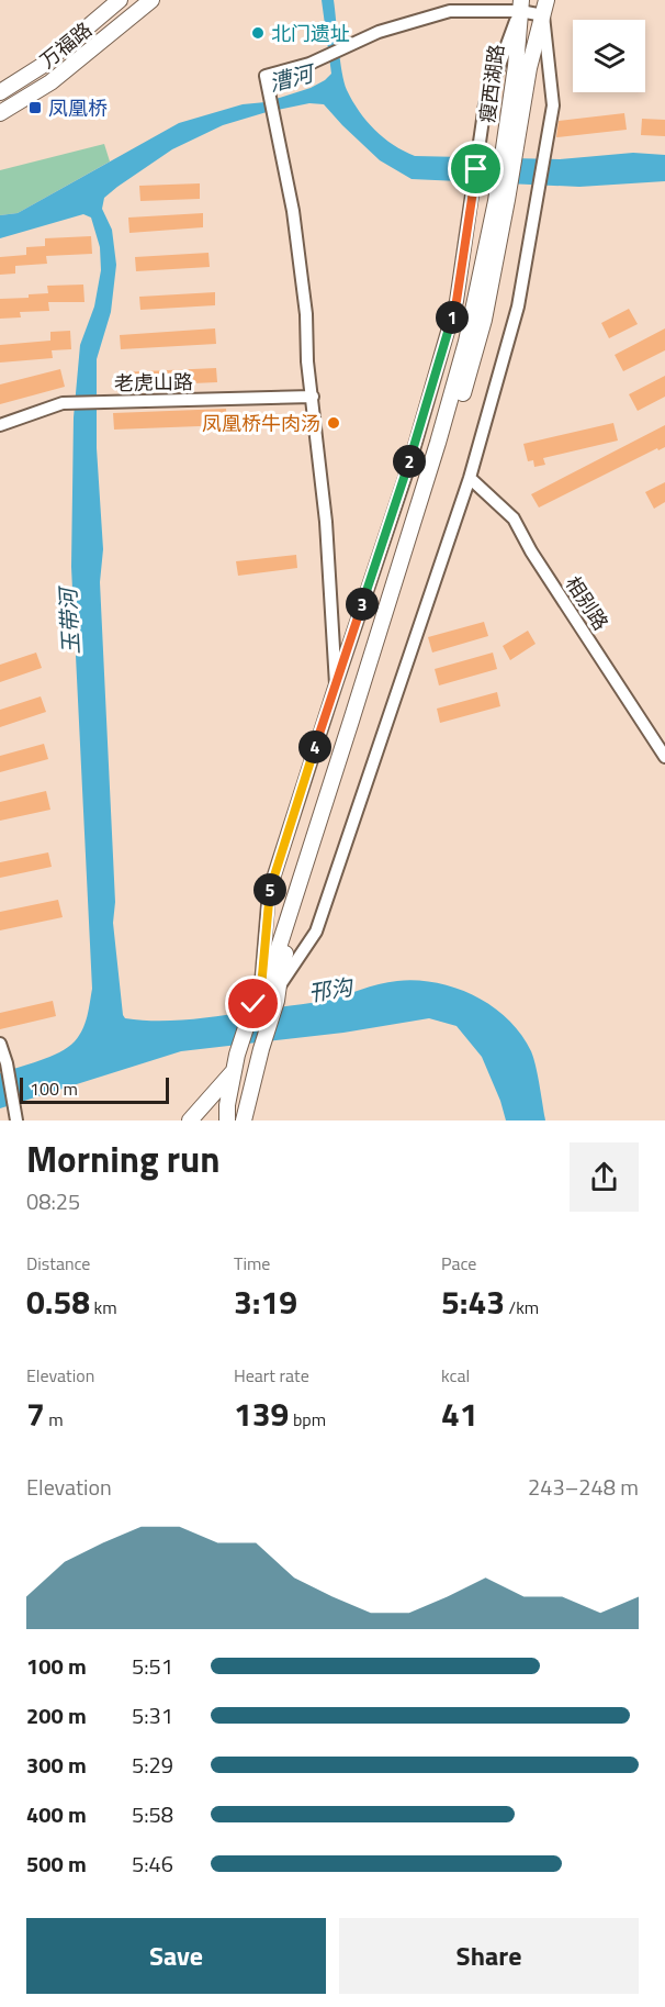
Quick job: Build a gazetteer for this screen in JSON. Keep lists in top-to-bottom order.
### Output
{
  "streets": {
    "main road": ["万福路", "瘦西湖路"],
    "street": ["老虎山路", "相别路"]
  },
  "water": ["漕河", "玉带河", "邗沟"],
  "places": {
    "other": ["北门遗址", "凤凰桥牛肉汤"],
    "transit": ["凤凰桥"]
  },
  "scale_bar": "100 m",
  "page": {
    "pins": [
      "1",
      "2",
      "3",
      "4",
      "5"
    ],
    "scale": "100 m",
    "heading": ["Morning run", "08:25"],
    "stats": [
      ["Distance", "0.58 km"],
      ["Time", "3:19"],
      ["Pace", "5:43 /km"],
      ["Elevation", "7 m"],
      ["Heart rate", "139 bpm"],
      ["kcal", "41"]
    ],
    "chart": ["Elevation", "243–248 m"],
    "list": [
      {
        "name": "100 m",
        "note": "5:51"
      },
      {
        "name": "200 m",
        "note": "5:31"
      },
      {
        "name": "300 m",
        "note": "5:29"
      },
      {
        "name": "400 m",
        "note": "5:58"
      },
      {
        "name": "500 m",
        "note": "5:46"
      }
    ],
    "buttons": ["Save", "Share"]
  }
}
